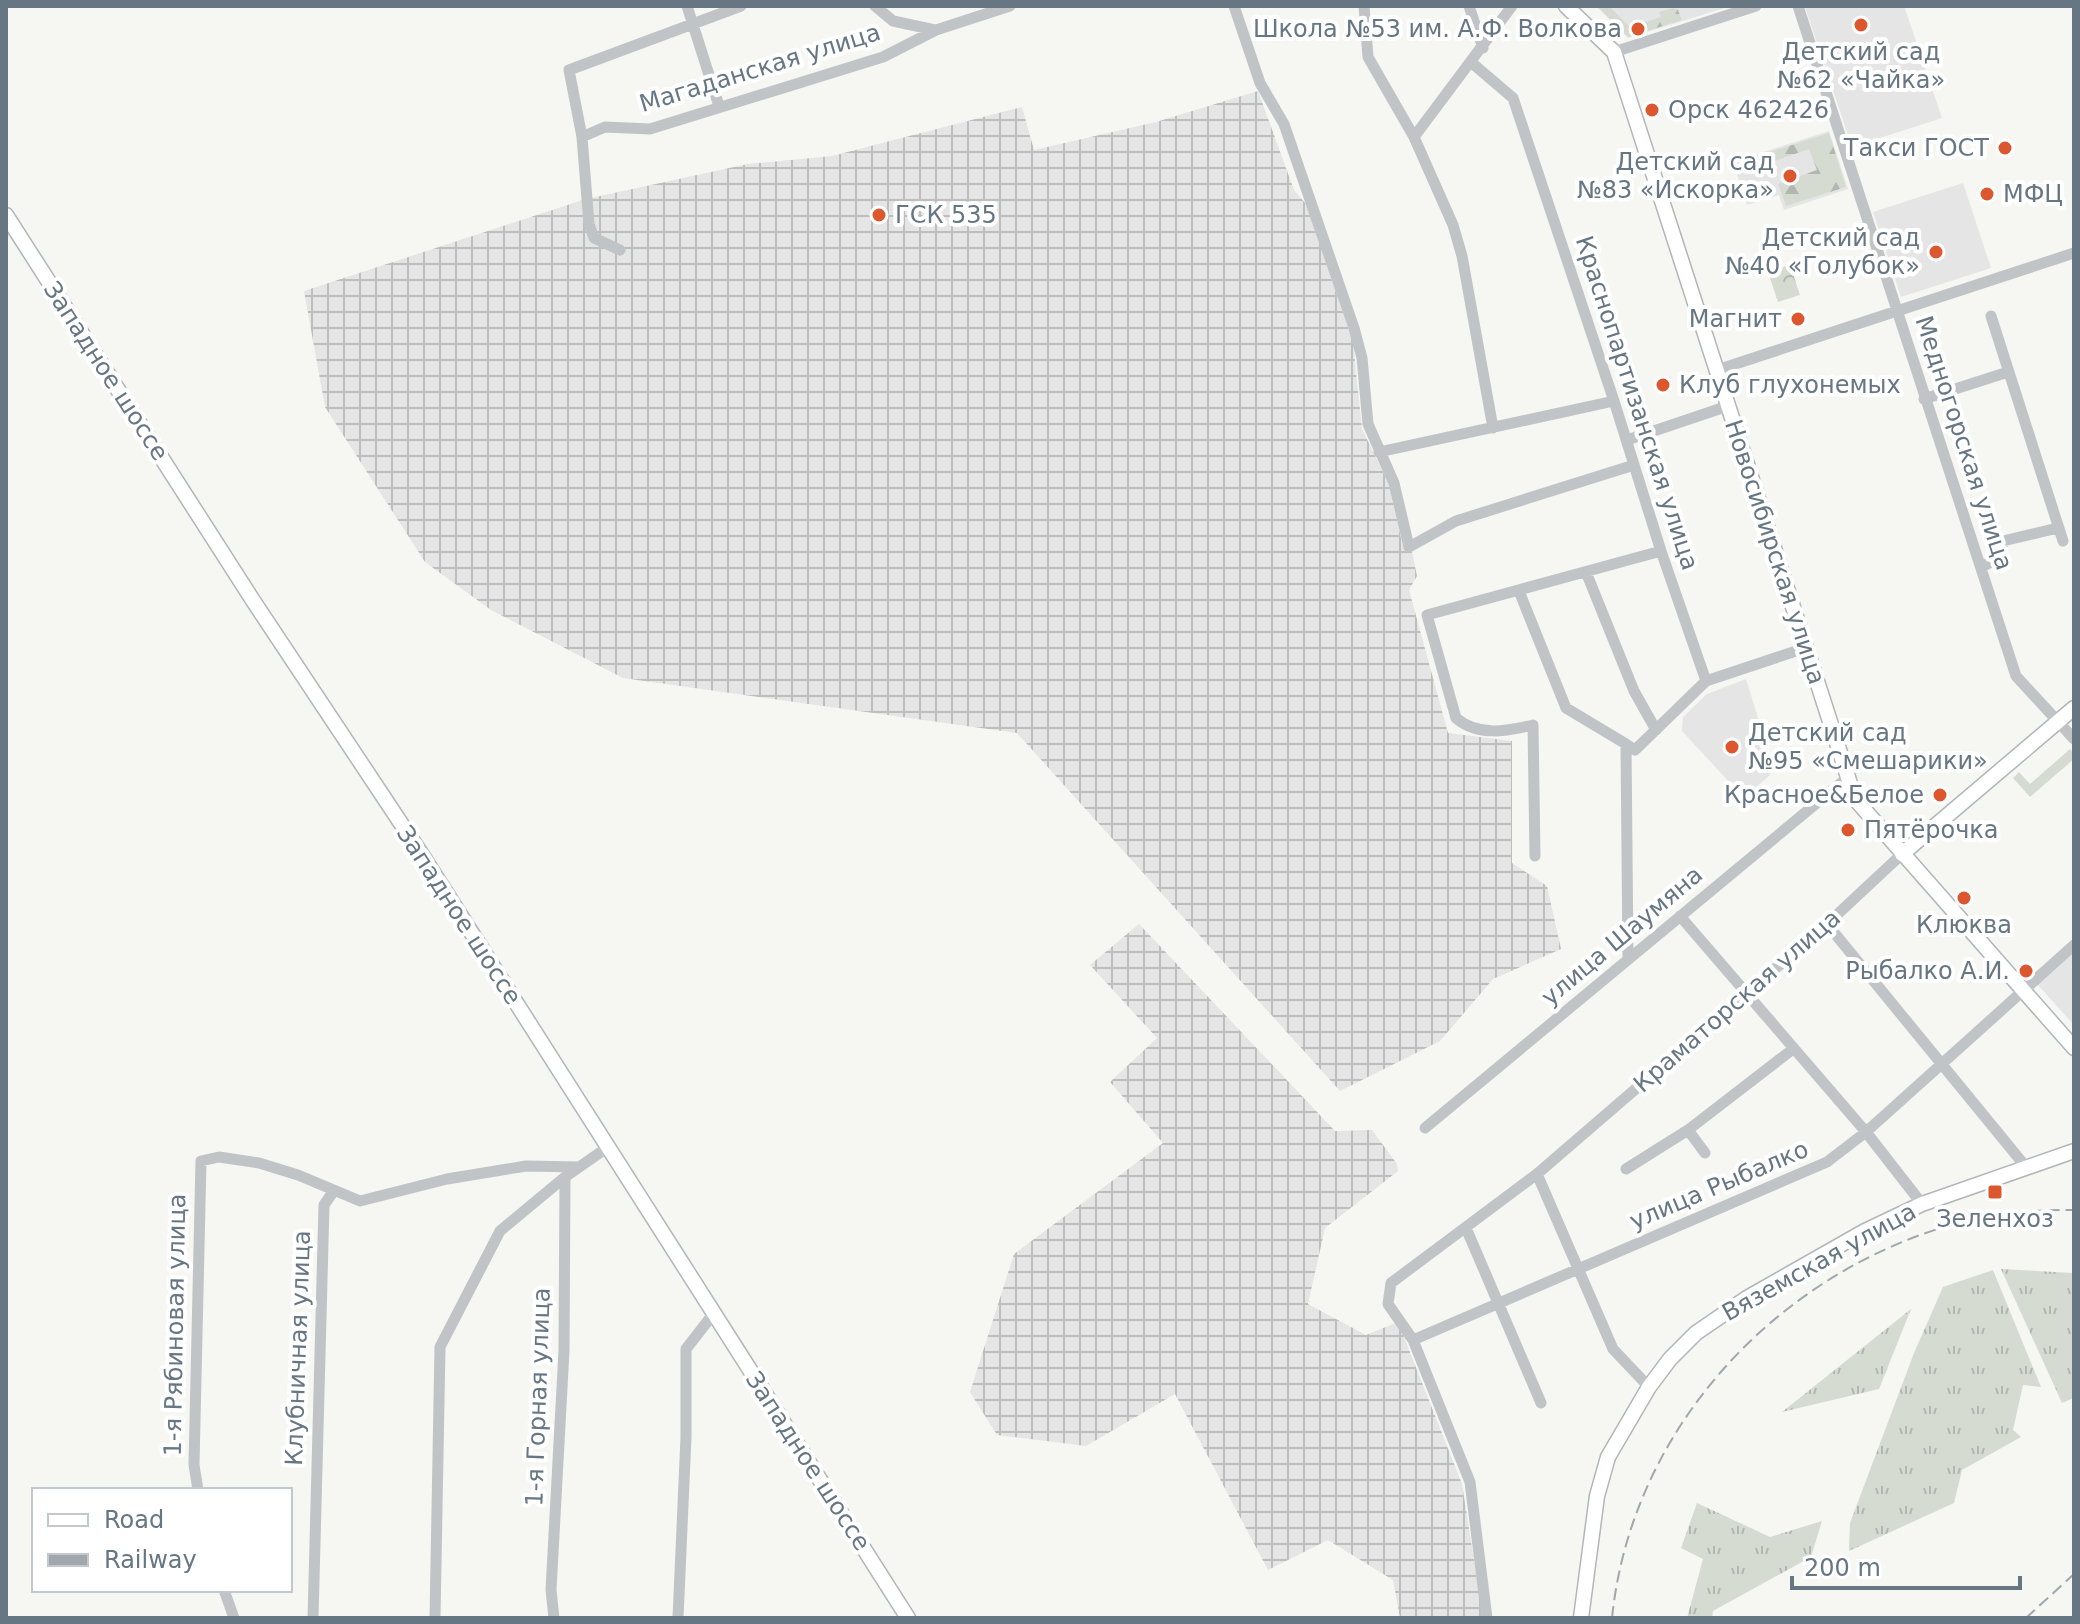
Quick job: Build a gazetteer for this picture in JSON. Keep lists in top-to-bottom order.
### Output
{
  "streets": {
    "main road": [
      "Западное шоссе",
      "Новосибирская улица",
      "Краматорская улица",
      "Вяземская улица"
    ],
    "street": [
      "Магаданская улица",
      "Краснопартизанская улица",
      "Медногорская улица",
      "улица Шаумяна",
      "улица Рыбалко",
      "1-я Рябиновая улица",
      "Клубничная улица",
      "1-я Горная улица"
    ]
  },
  "crossings": [
    ["Медногорская улица", "Краматорская улица"],
    ["Новосибирская улица", "улица Шаумяна"],
    ["Новосибирская улица", "Краматорская улица"],
    ["Новосибирская улица", "улица Рыбалко"],
    ["Краматорская улица", "улица Рыбалко"],
    ["1-я Рябиновая улица", "Клубничная улица"]
  ],
  "places": {
    "other": [
      "Детский сад №62 «Чайка»",
      "Школа №53 им. А.Ф. Волкова",
      "Орск 462426",
      "Такси ГОСТ",
      "Детский сад №83 «Искорка»",
      "МФЦ",
      "ГСК 535",
      "Детский сад №40 «Голубок»",
      "Магнит",
      "Клуб глухонемых",
      "Детский сад №95 «Смешарики»",
      "Красное&Белое",
      "Пятёрочка",
      "Клюква",
      "Рыбалко А.И."
    ],
    "transit": ["Зеленхоз"]
  },
  "legend": ["Road", "Railway"],
  "scale_bar": "200 m"
}
